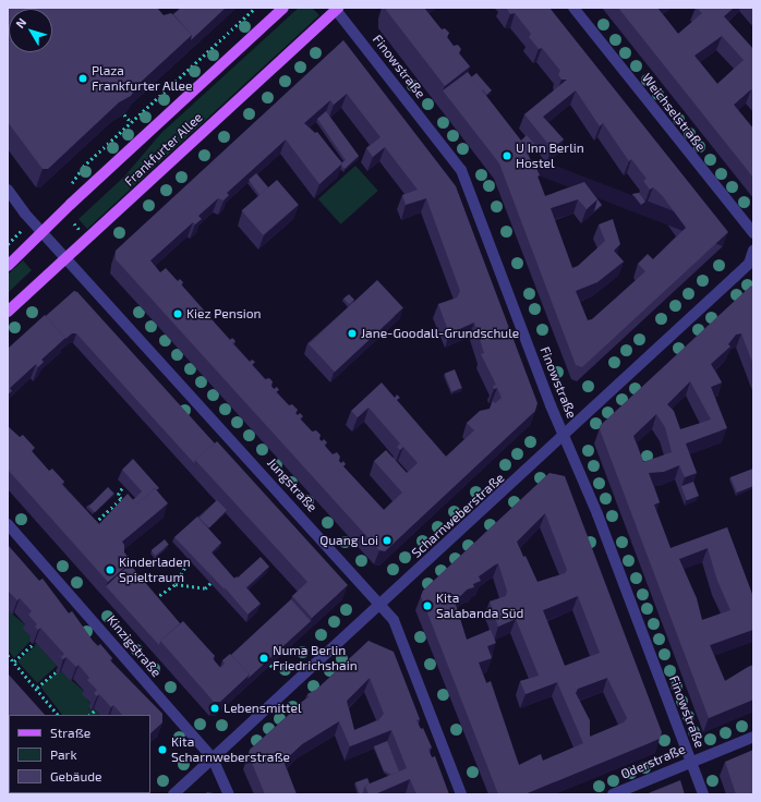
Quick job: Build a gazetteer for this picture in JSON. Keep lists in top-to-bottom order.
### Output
{
  "streets": {
    "main road": ["Frankfurter Allee"],
    "street": [
      "Finowstraße",
      "Weichselstraße",
      "Jungstraße",
      "Scharnweberstraße",
      "Kinzigstraße",
      "Oderstraße"
    ]
  },
  "crossings": [
    ["Finowstraße", "Frankfurter Allee"],
    ["Finowstraße", "Scharnweberstraße"],
    ["Finowstraße", "Oderstraße"],
    ["Frankfurter Allee", "Jungstraße"],
    ["Jungstraße", "Scharnweberstraße"],
    ["Scharnweberstraße", "Kinzigstraße"]
  ],
  "places": [
    "Plaza Frankfurter Allee",
    "U Inn Berlin Hostel",
    "Kiez Pension",
    "Jane-Goodall-Grundschule",
    "Quang Loi",
    "Kinderladen Spieltraum",
    "Kita Salabanda Süd",
    "Numa Berlin Friedrichshain",
    "Lebensmittel",
    "Kita Scharnweberstraße"
  ],
  "legend": ["Straße", "Park", "Gebäude"],
  "north": "top left"
}
